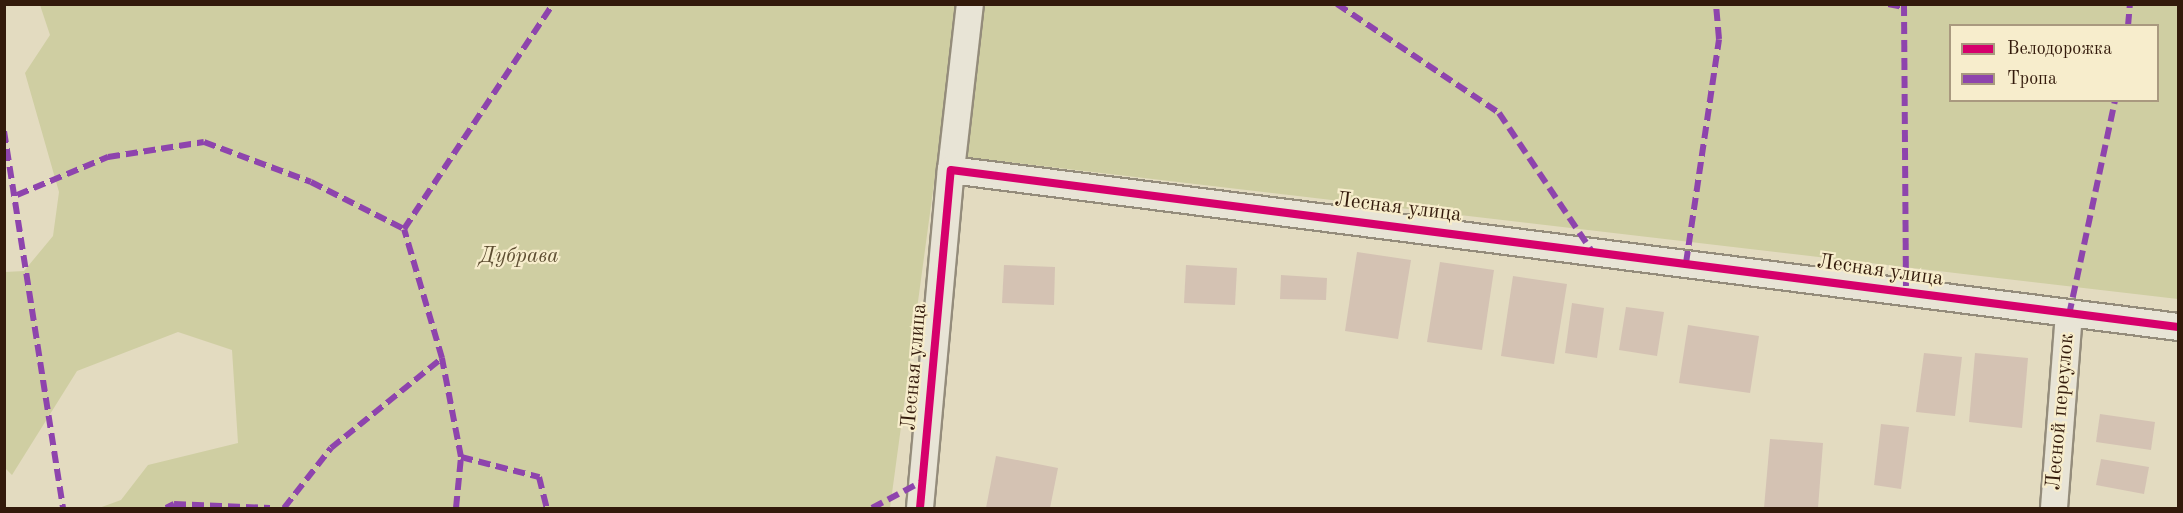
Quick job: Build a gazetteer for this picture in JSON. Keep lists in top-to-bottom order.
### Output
{
  "streets": {
    "street": ["Лесная улица", "Лесной переулок"]
  },
  "crossings": [
    ["Лесная улица", "Лесной переулок"]
  ],
  "parks": ["Дубрава"],
  "legend": ["Велодорожка", "Тропа"]
}
